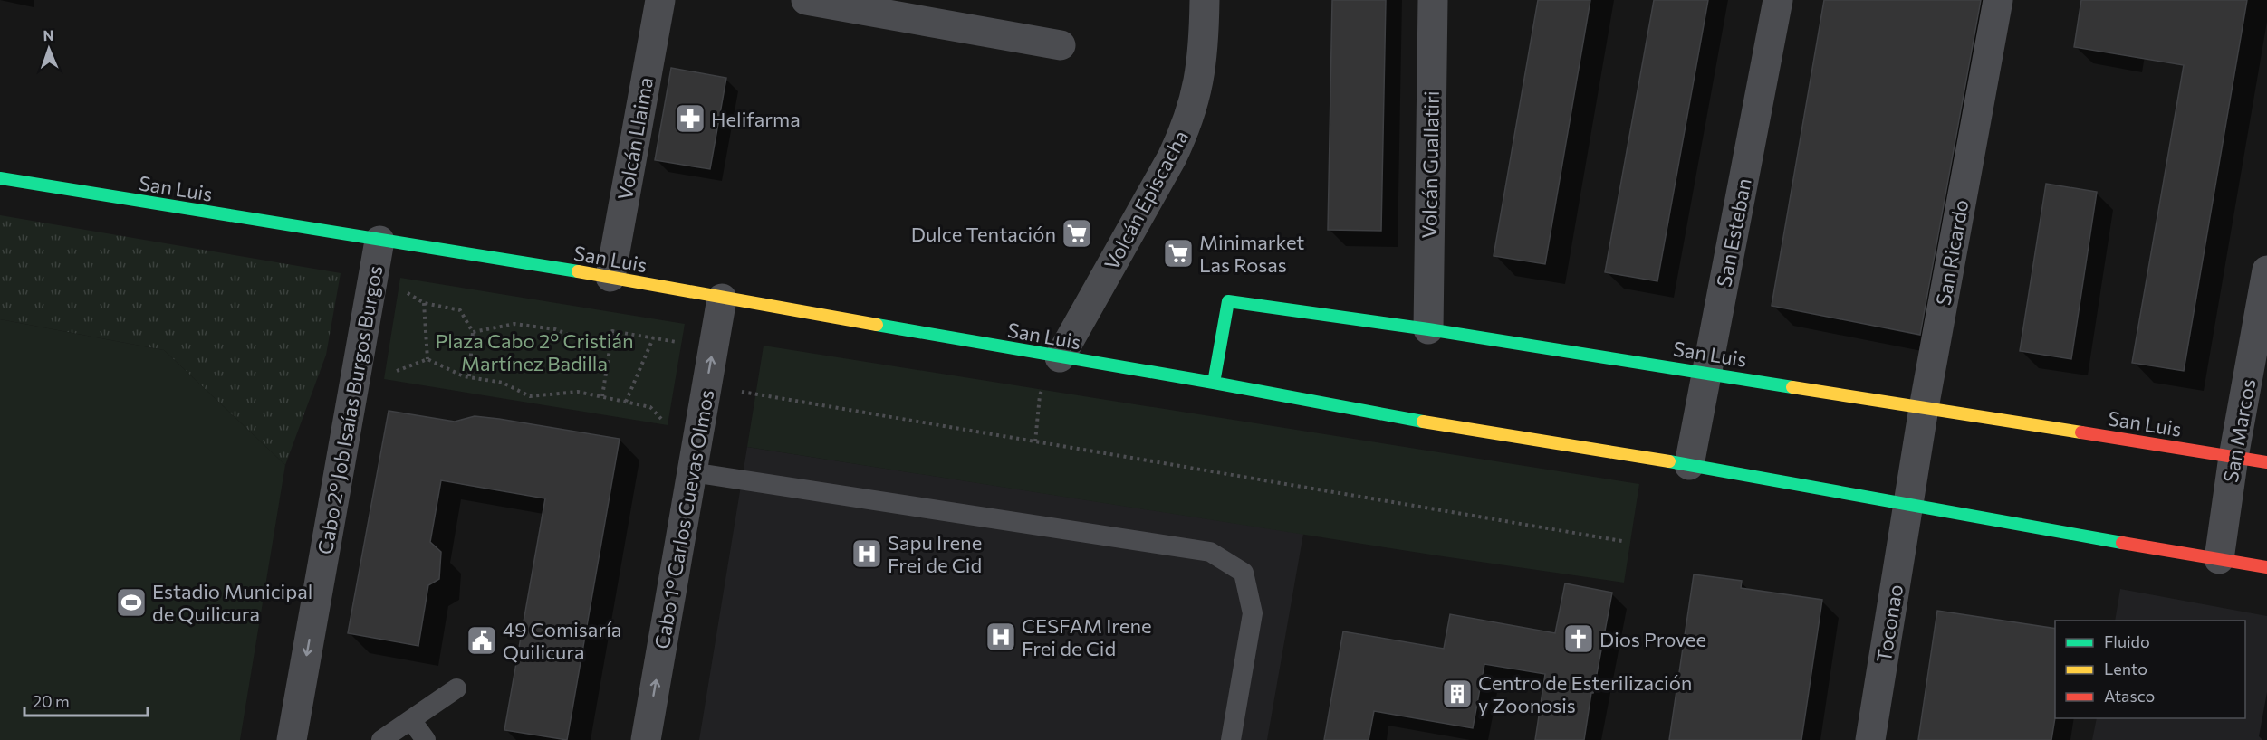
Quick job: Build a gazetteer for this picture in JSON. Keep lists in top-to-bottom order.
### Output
{
  "streets": {
    "street": [
      "Volcán Llaima",
      "Volcán Guallatiri",
      "San Luis",
      "Volcán Episcacha",
      "San Esteban",
      "San Ricardo",
      "Cabo 2° Job Isaías Burgos Burgos",
      "San Marcos",
      "Cabo 1° Carlos Cuevas Olmos",
      "Toconao"
    ]
  },
  "crossings": [
    ["Volcán Llaima", "San Luis"],
    ["Volcán Guallatiri", "San Luis"],
    ["San Luis", "Volcán Episcacha"],
    ["San Luis", "San Esteban"],
    ["San Luis", "San Ricardo"],
    ["San Luis", "Cabo 2° Job Isaías Burgos Burgos"],
    ["San Luis", "San Marcos"],
    ["San Luis", "Cabo 1° Carlos Cuevas Olmos"],
    ["San Luis", "Toconao"],
    ["San Ricardo", "Toconao"]
  ],
  "one_way": ["Cabo 2° Job Isaías Burgos Burgos", "Cabo 1° Carlos Cuevas Olmos"],
  "parks": ["Plaza Cabo 2º Cristián Martínez Badilla"],
  "places": {
    "pharmacy": ["Helifarma"],
    "supermarket": ["Dulce Tentación", "Minimarket Las Rosas"],
    "hospital": ["Sapu Irene Frei de Cid", "CESFAM Irene Frei de Cid"],
    "sports": ["Estadio Municipal de Quilicura"],
    "church": ["Dios Provee"],
    "public building": ["49 Comisaría Quilicura"],
    "building": ["Centro de Esterilización y Zoonosis"]
  },
  "legend": ["Fluido", "Lento", "Atasco"],
  "scale_bar": "20 m",
  "north": "top"
}
